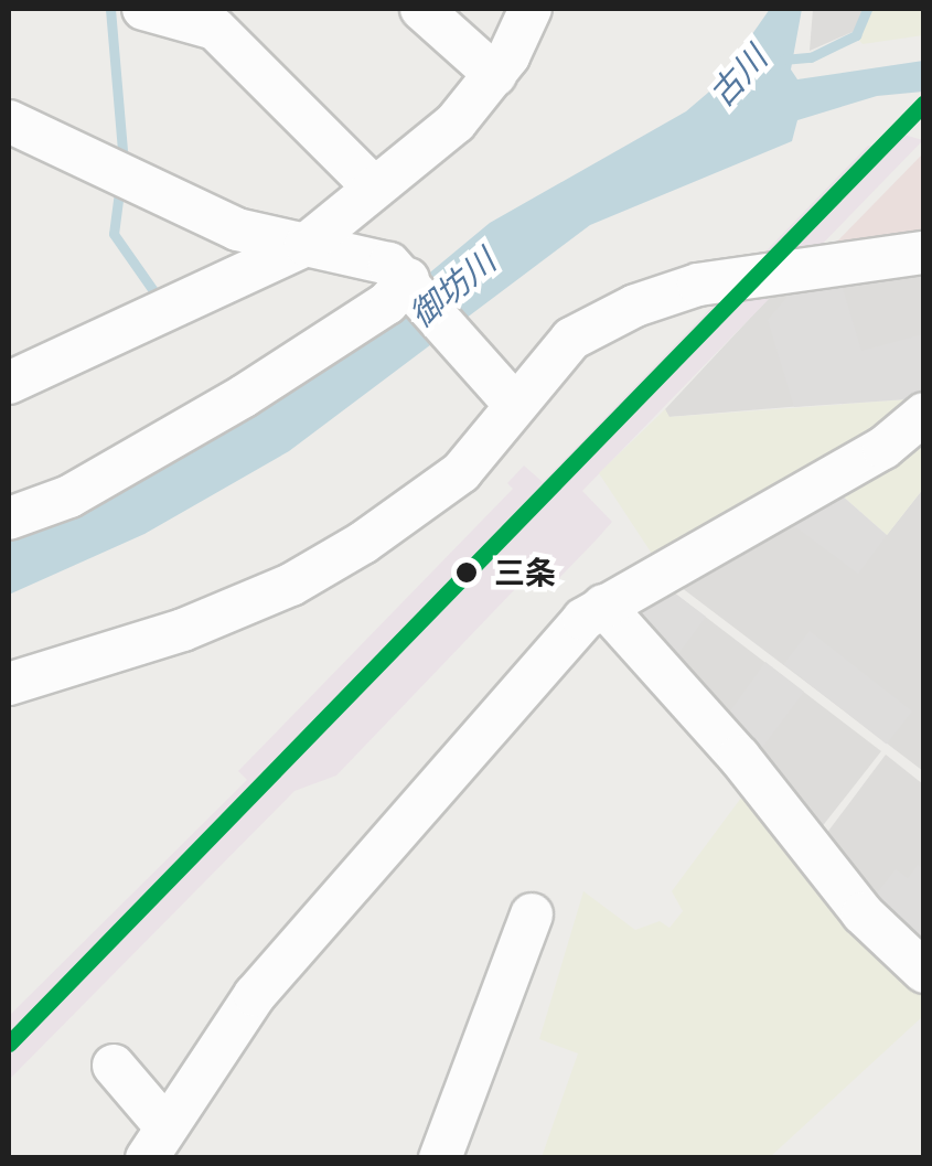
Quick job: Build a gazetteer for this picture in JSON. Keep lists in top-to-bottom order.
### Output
{
  "water": ["古川", "御坊川"],
  "places": ["三条"]
}
